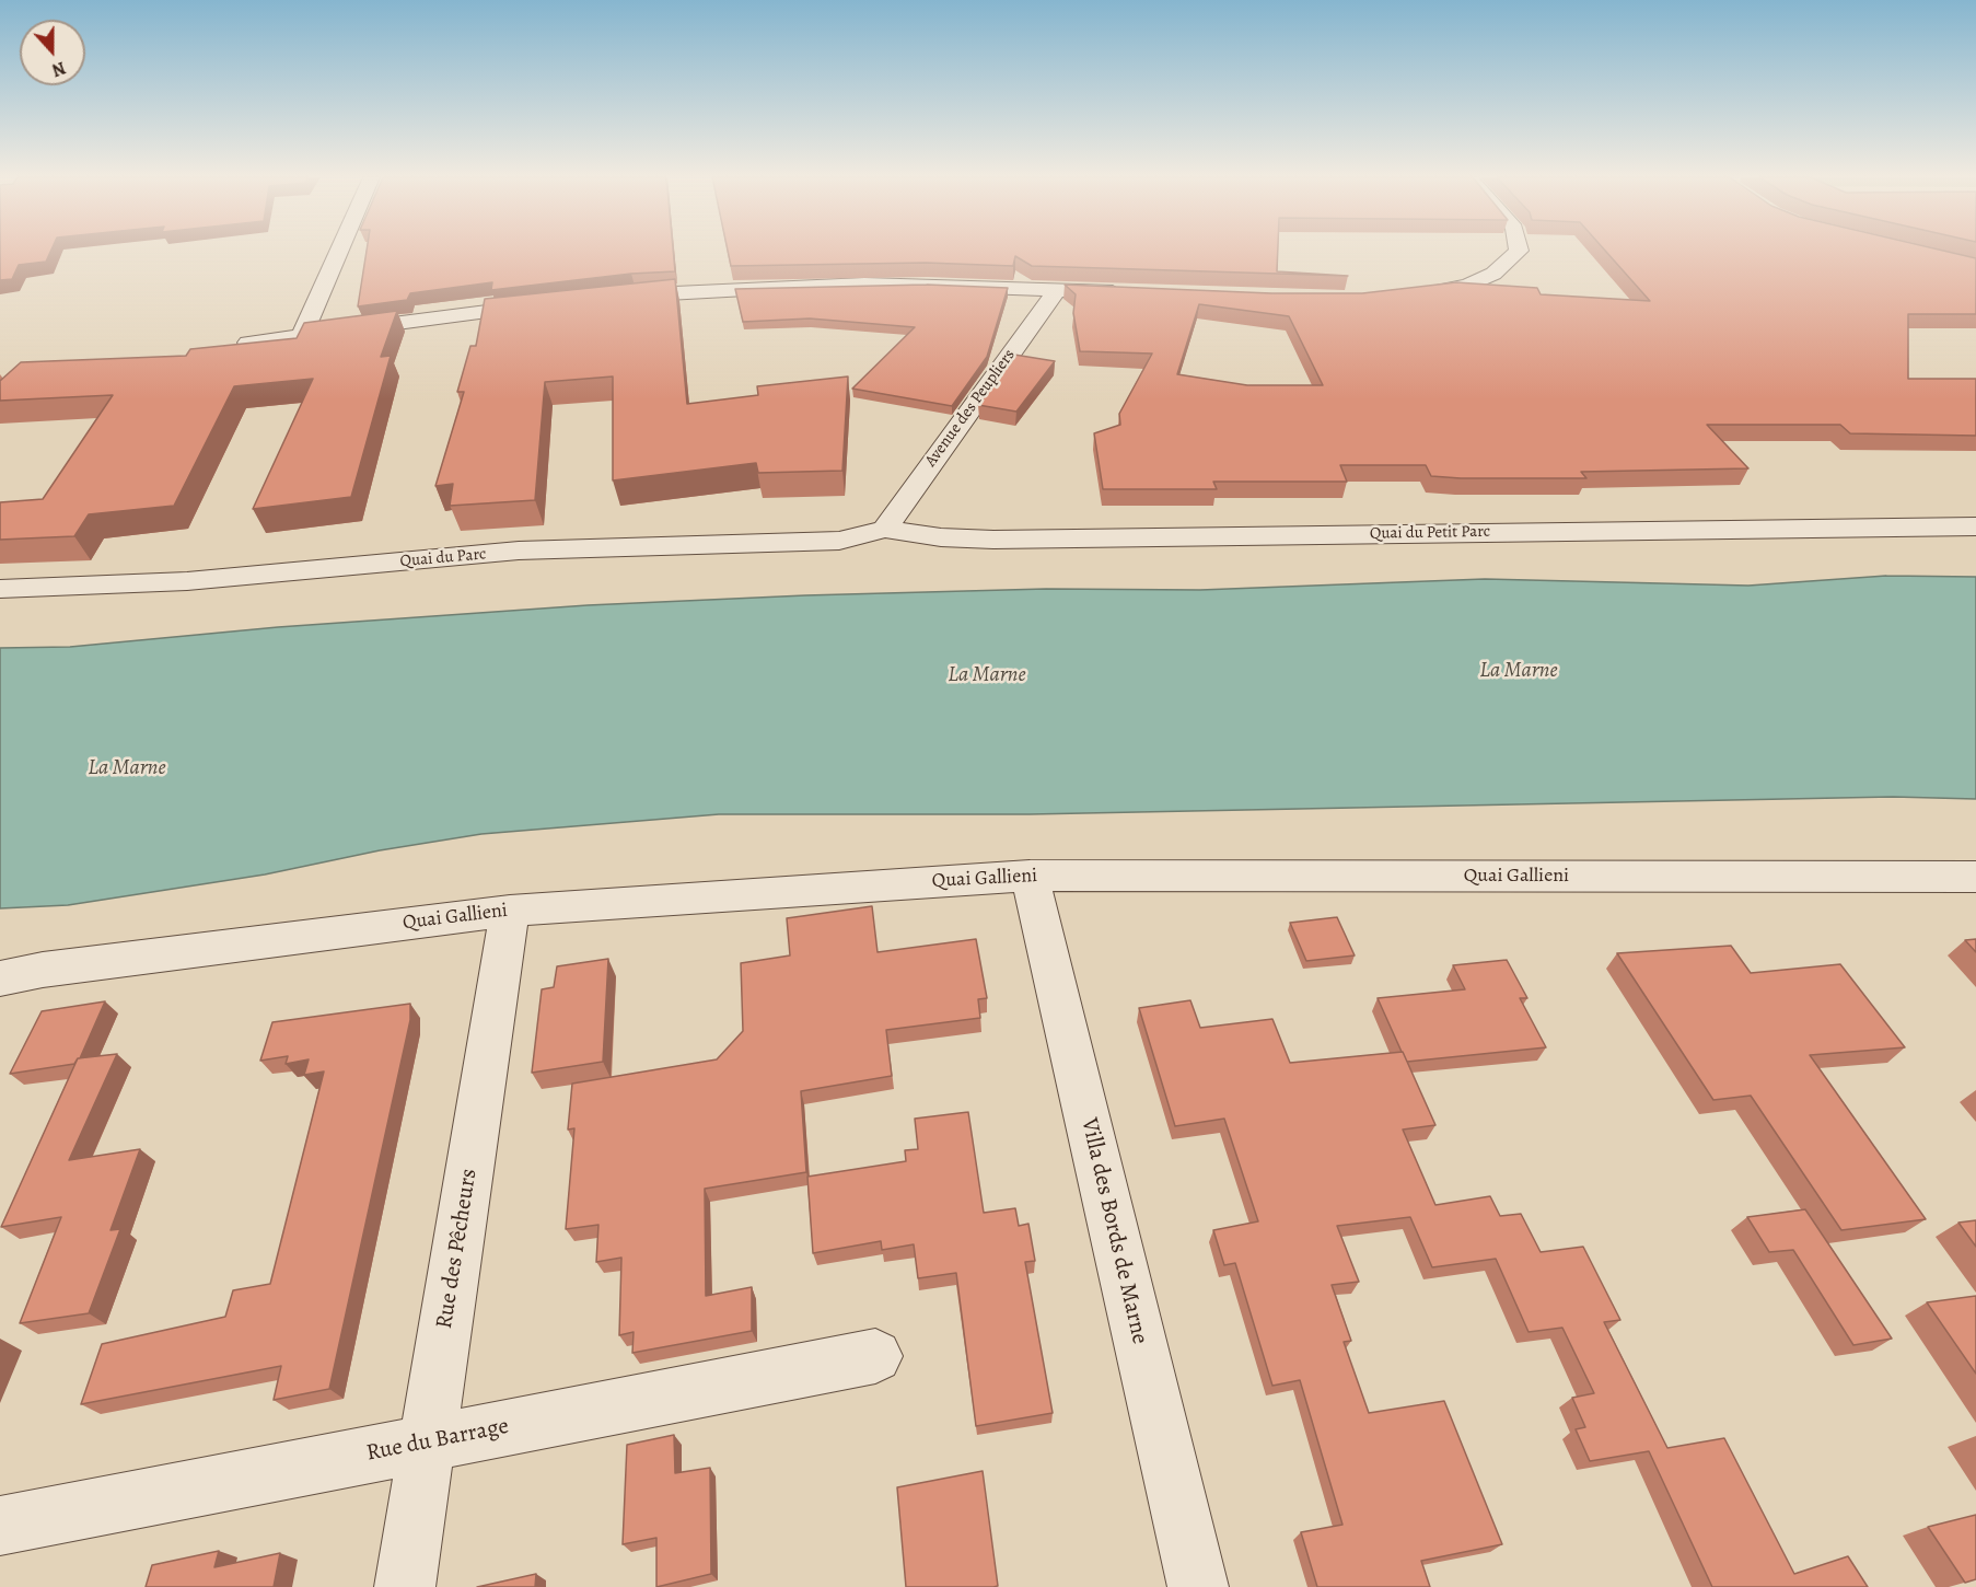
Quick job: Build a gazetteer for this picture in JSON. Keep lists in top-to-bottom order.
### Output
{
  "streets": {
    "street": [
      "Avenue des Peupliers",
      "Quai du Petit Parc",
      "Quai du Parc",
      "Quai Gallieni",
      "Villa des Bords de Marne",
      "Rue des Pêcheurs",
      "Rue du Barrage"
    ]
  },
  "crossings": [
    ["Avenue des Peupliers", "Quai du Petit Parc"],
    ["Avenue des Peupliers", "Quai du Parc"],
    ["Quai du Petit Parc", "Quai du Parc"],
    ["Quai Gallieni", "Villa des Bords de Marne"],
    ["Quai Gallieni", "Rue des Pêcheurs"],
    ["Rue des Pêcheurs", "Rue du Barrage"]
  ],
  "water": ["La Marne"],
  "north": "bottom"
}
